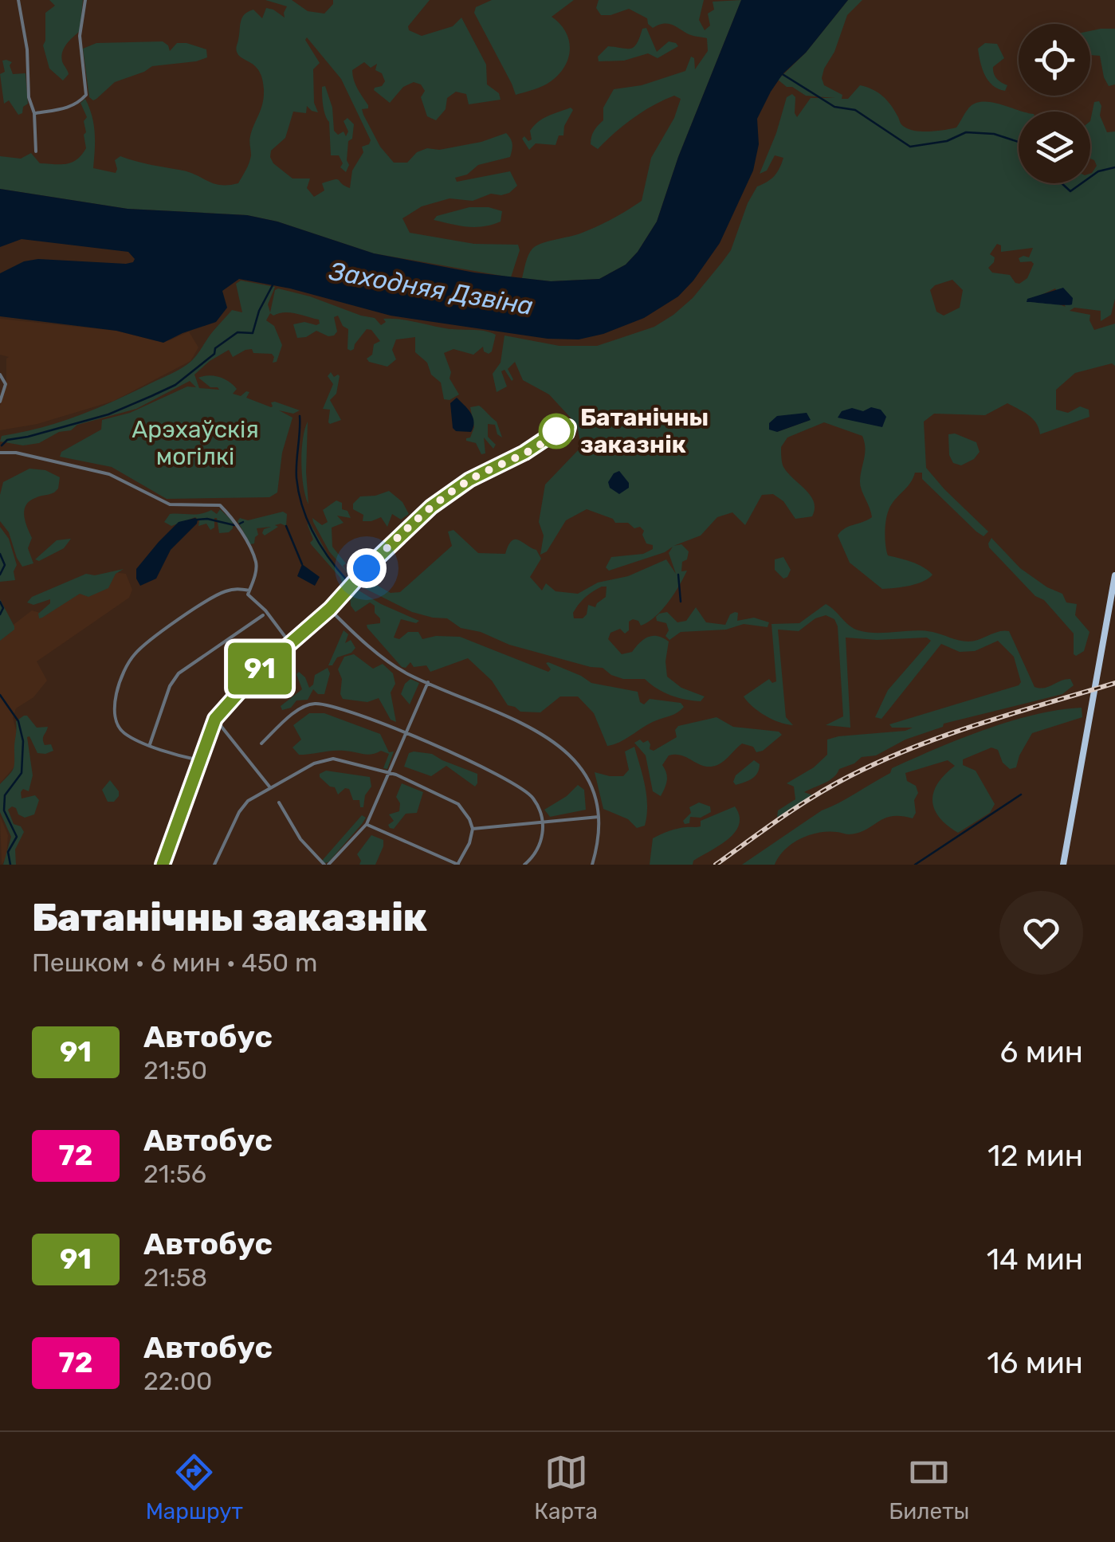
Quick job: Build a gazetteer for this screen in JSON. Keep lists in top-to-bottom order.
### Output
{
  "water": ["Заходняя Дзвіна"],
  "parks": ["Арэхаўскія могілкі"],
  "places": ["Батанічны заказнік"],
  "lines": ["bus line 91"],
  "page": {
    "on_map": "91",
    "heading": ["Батанічны заказнік", "Пешком · 6 мин · 450 m"],
    "list": [
      {
        "mark": "91",
        "name": "Автобус",
        "note": "21:50",
        "value": "6 мин"
      },
      {
        "mark": "72",
        "name": "Автобус",
        "note": "21:56",
        "value": "12 мин"
      },
      {
        "mark": "91",
        "name": "Автобус",
        "note": "21:58",
        "value": "14 мин"
      },
      {
        "mark": "72",
        "name": "Автобус",
        "note": "22:00",
        "value": "16 мин"
      }
    ],
    "tabs": ["Маршрут", "Карта", "Билеты"]
  }
}
